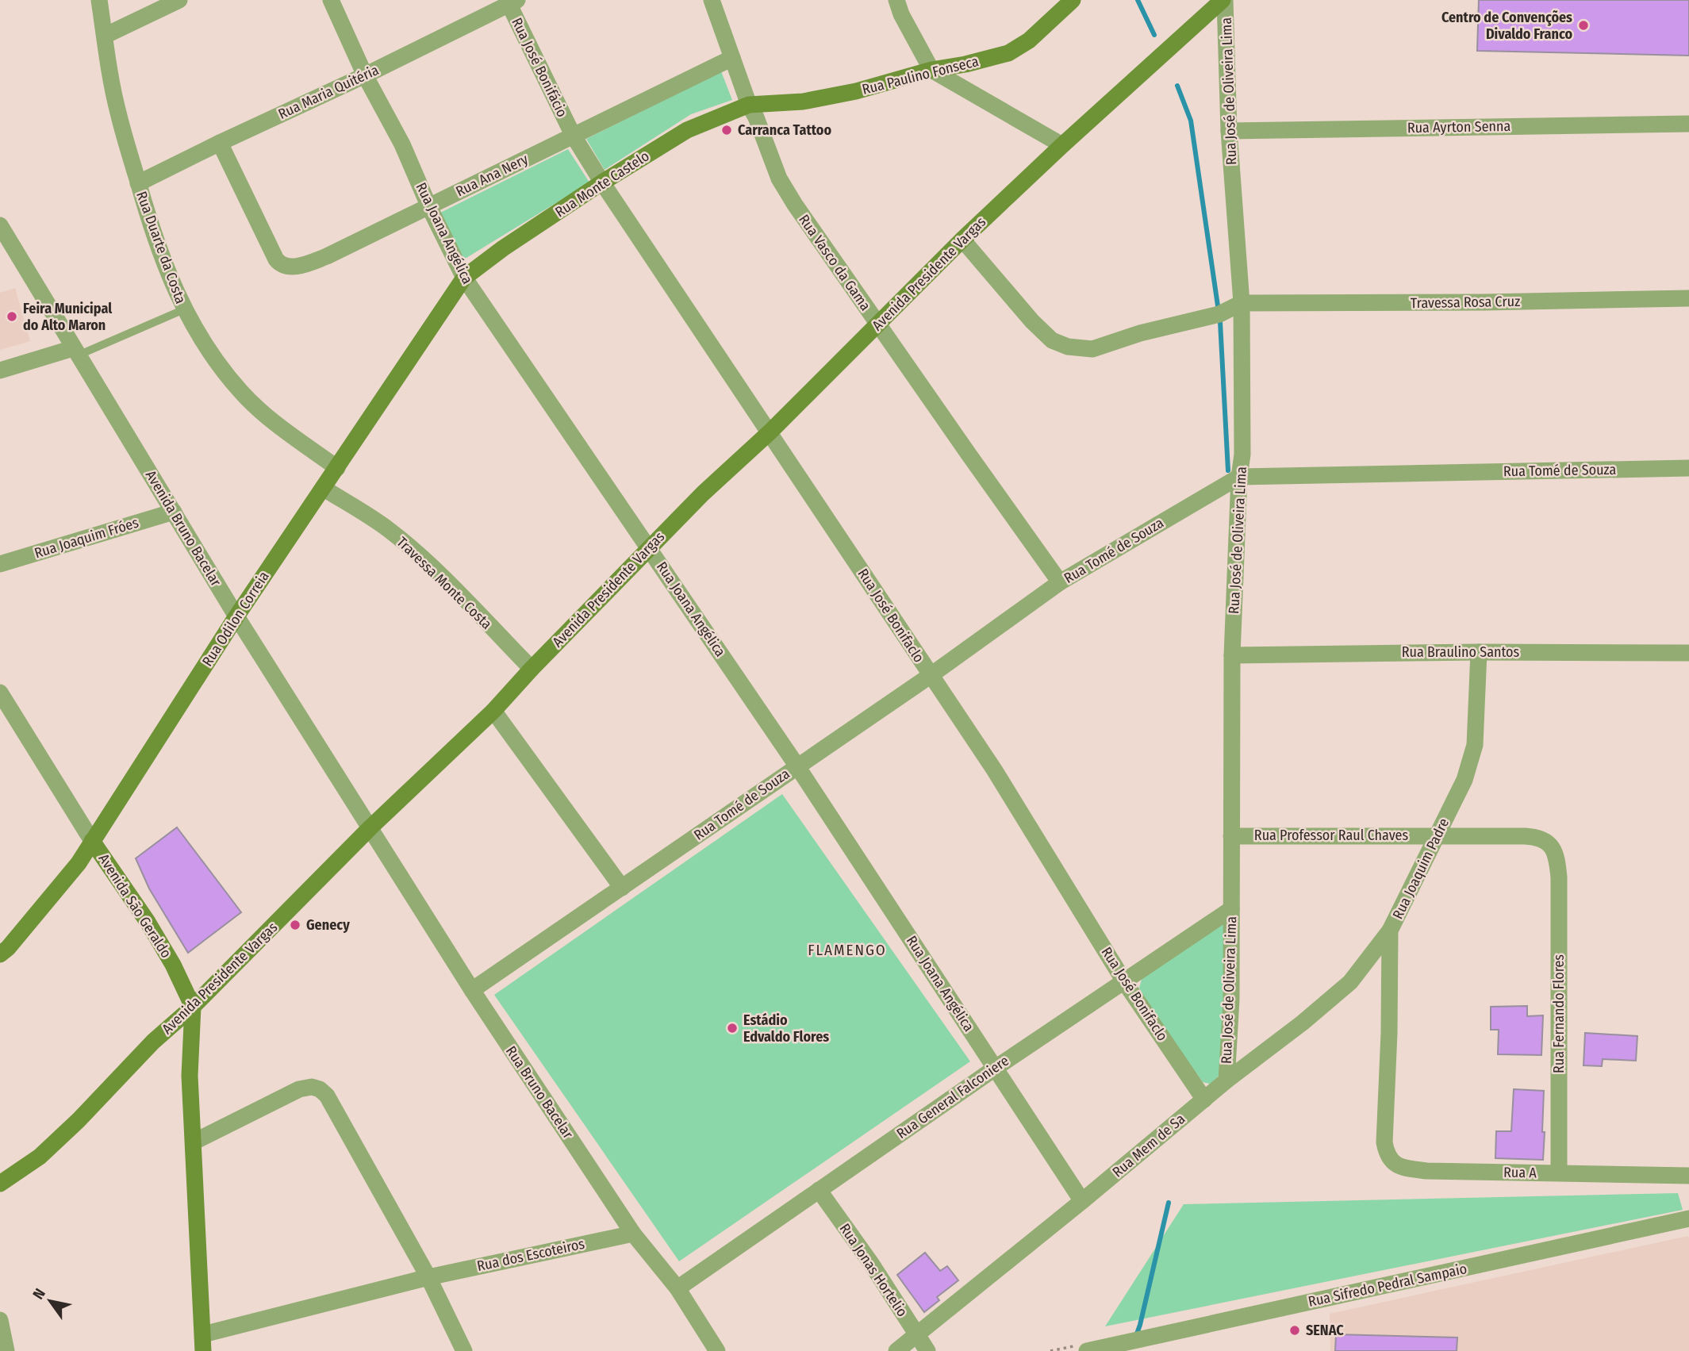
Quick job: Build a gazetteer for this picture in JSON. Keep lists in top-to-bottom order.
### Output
{
  "streets": {
    "main road": [
      "Rua Paulino Fonseca",
      "Rua Monte Castelo",
      "Avenida Presidente Vargas",
      "Rua Odilon Correia",
      "Avenida São Geraldo"
    ],
    "street": [
      "Rua José Bonifácio",
      "Rua José de Oliveira Lima",
      "Rua Maria Quitéria",
      "Rua Ayrton Senna",
      "Rua Ana Nery",
      "Rua Joana Angélica",
      "Rua Duarte da Costa",
      "Rua Vasco da Gama",
      "Travessa Rosa Cruz",
      "Rua Tomé de Souza",
      "Avenida Bruno Bacelar",
      "Rua Joaquim Fróes",
      "Travessa Monte Costa",
      "Rua José Bonifaclo",
      "Rua Braulino Santos",
      "Rua Professor Raul Chaves",
      "Rua Joaquim Padre",
      "Rua Fernando Flores",
      "Rua Bruno Bacelar",
      "Rua General Falconiere",
      "Rua Mem de Sa",
      "Rua A",
      "Rua dos Escoteiros",
      "Rua Jonas Hortelio",
      "Rua Sifredo Pedral Sampaio"
    ]
  },
  "crossings": [
    ["Rua José Bonifácio", "Rua Maria Quitéria"],
    ["Rua José Bonifácio", "Rua Ana Nery"],
    ["Rua José Bonifácio", "Rua José Bonifaclo"],
    ["Rua Paulino Fonseca", "Rua Monte Castelo"],
    ["Rua Paulino Fonseca", "Rua Vasco da Gama"],
    ["Rua José de Oliveira Lima", "Rua Ayrton Senna"],
    ["Rua José de Oliveira Lima", "Avenida Presidente Vargas"],
    ["Rua José de Oliveira Lima", "Travessa Rosa Cruz"],
    ["Rua José de Oliveira Lima", "Rua Tomé de Souza"],
    ["Rua José de Oliveira Lima", "Rua Braulino Santos"],
    ["Rua José de Oliveira Lima", "Rua Professor Raul Chaves"],
    ["Rua José de Oliveira Lima", "Rua General Falconiere"],
    ["Rua José de Oliveira Lima", "Rua Mem de Sa"],
    ["Rua Maria Quitéria", "Rua Ana Nery"],
    ["Rua Maria Quitéria", "Rua Joana Angélica"],
    ["Rua Maria Quitéria", "Rua Duarte da Costa"],
    ["Rua Ana Nery", "Rua Joana Angélica"],
    ["Rua Ana Nery", "Rua Vasco da Gama"],
    ["Rua Ana Nery", "Rua José Bonifaclo"],
    ["Rua Monte Castelo", "Rua Joana Angélica"],
    ["Rua Monte Castelo", "Rua Vasco da Gama"],
    ["Rua Monte Castelo", "Rua José Bonifaclo"],
    ["Rua Monte Castelo", "Rua Odilon Correia"],
    ["Rua Joana Angélica", "Avenida Presidente Vargas"],
    ["Rua Joana Angélica", "Rua Tomé de Souza"],
    ["Rua Joana Angélica", "Rua Odilon Correia"],
    ["Rua Joana Angélica", "Rua General Falconiere"],
    ["Rua Joana Angélica", "Rua Mem de Sa"],
    ["Rua Duarte da Costa", "Rua Odilon Correia"],
    ["Rua Vasco da Gama", "Avenida Presidente Vargas"],
    ["Rua Vasco da Gama", "Rua Tomé de Souza"],
    ["Avenida Presidente Vargas", "Avenida Bruno Bacelar"],
    ["Avenida Presidente Vargas", "Travessa Monte Costa"],
    ["Avenida Presidente Vargas", "Rua José Bonifaclo"],
    ["Avenida Presidente Vargas", "Avenida São Geraldo"],
    ["Avenida Presidente Vargas", "Rua Bruno Bacelar"],
    ["Rua Tomé de Souza", "Rua José Bonifaclo"],
    ["Rua Tomé de Souza", "Rua Bruno Bacelar"],
    ["Avenida Bruno Bacelar", "Rua Joaquim Fróes"],
    ["Avenida Bruno Bacelar", "Rua Odilon Correia"],
    ["Avenida Bruno Bacelar", "Rua Bruno Bacelar"],
    ["Travessa Monte Costa", "Rua Odilon Correia"],
    ["Rua José Bonifaclo", "Rua General Falconiere"],
    ["Rua José Bonifaclo", "Rua Mem de Sa"],
    ["Rua Odilon Correia", "Avenida São Geraldo"],
    ["Rua Braulino Santos", "Rua Joaquim Padre"],
    ["Rua Professor Raul Chaves", "Rua Joaquim Padre"],
    ["Rua Professor Raul Chaves", "Rua Fernando Flores"],
    ["Rua Joaquim Padre", "Rua Mem de Sa"],
    ["Rua Joaquim Padre", "Rua A"],
    ["Avenida São Geraldo", "Rua dos Escoteiros"],
    ["Rua Fernando Flores", "Rua A"],
    ["Rua Bruno Bacelar", "Rua General Falconiere"],
    ["Rua Bruno Bacelar", "Rua dos Escoteiros"],
    ["Rua General Falconiere", "Rua Jonas Hortelio"],
    ["Rua Mem de Sa", "Rua Jonas Hortelio"]
  ],
  "districts": ["FLAMENGO"],
  "places": [
    "Centro de Convenções Divaldo Franco",
    "Carranca Tattoo",
    "Feira Municipal do Alto Maron",
    "Genecy",
    "Estádio Edvaldo Flores",
    "SENAC"
  ],
  "north": "top left"
}
